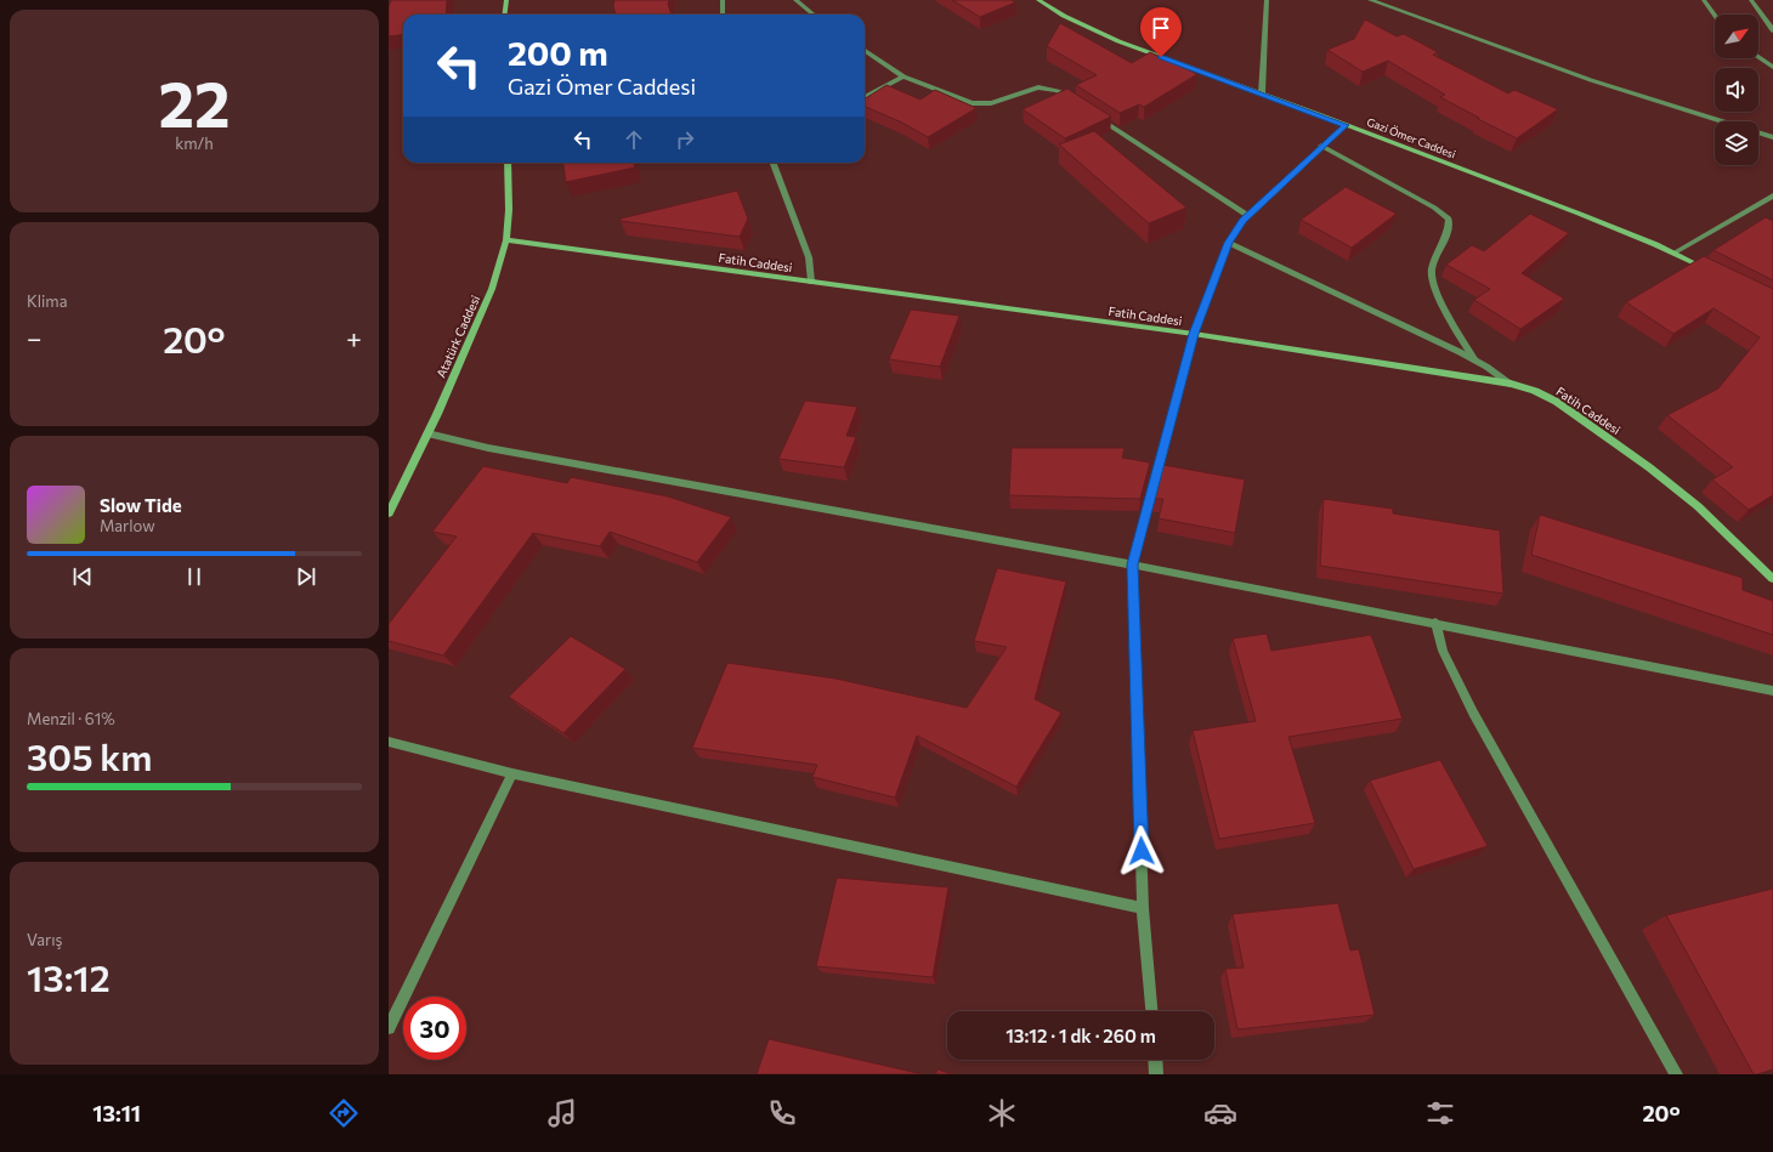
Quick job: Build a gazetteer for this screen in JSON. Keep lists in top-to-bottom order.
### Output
{
  "streets": {
    "street": ["Gazi Ömer Caddesi", "Fatih Caddesi", "Atatürk Caddesi"]
  },
  "crossings": [
    ["Fatih Caddesi", "Atatürk Caddesi"]
  ],
  "north": "top right",
  "page": {
    "tile": [
      ["22", "km/h"],
      "Klima",
      ["Menzil · 61%", "305 km"],
      ["Varış", "13:12"]
    ],
    "turn": ["200 m", "Gazi Ömer Caddesi"],
    "heat": ["−", "20°", "+"],
    "song": ["Slow Tide", "Marlow"],
    "limit": "30",
    "trip": "13:12 · 1 dk · 260 m",
    "tabs": ["13:11", "20°"]
  }
}
